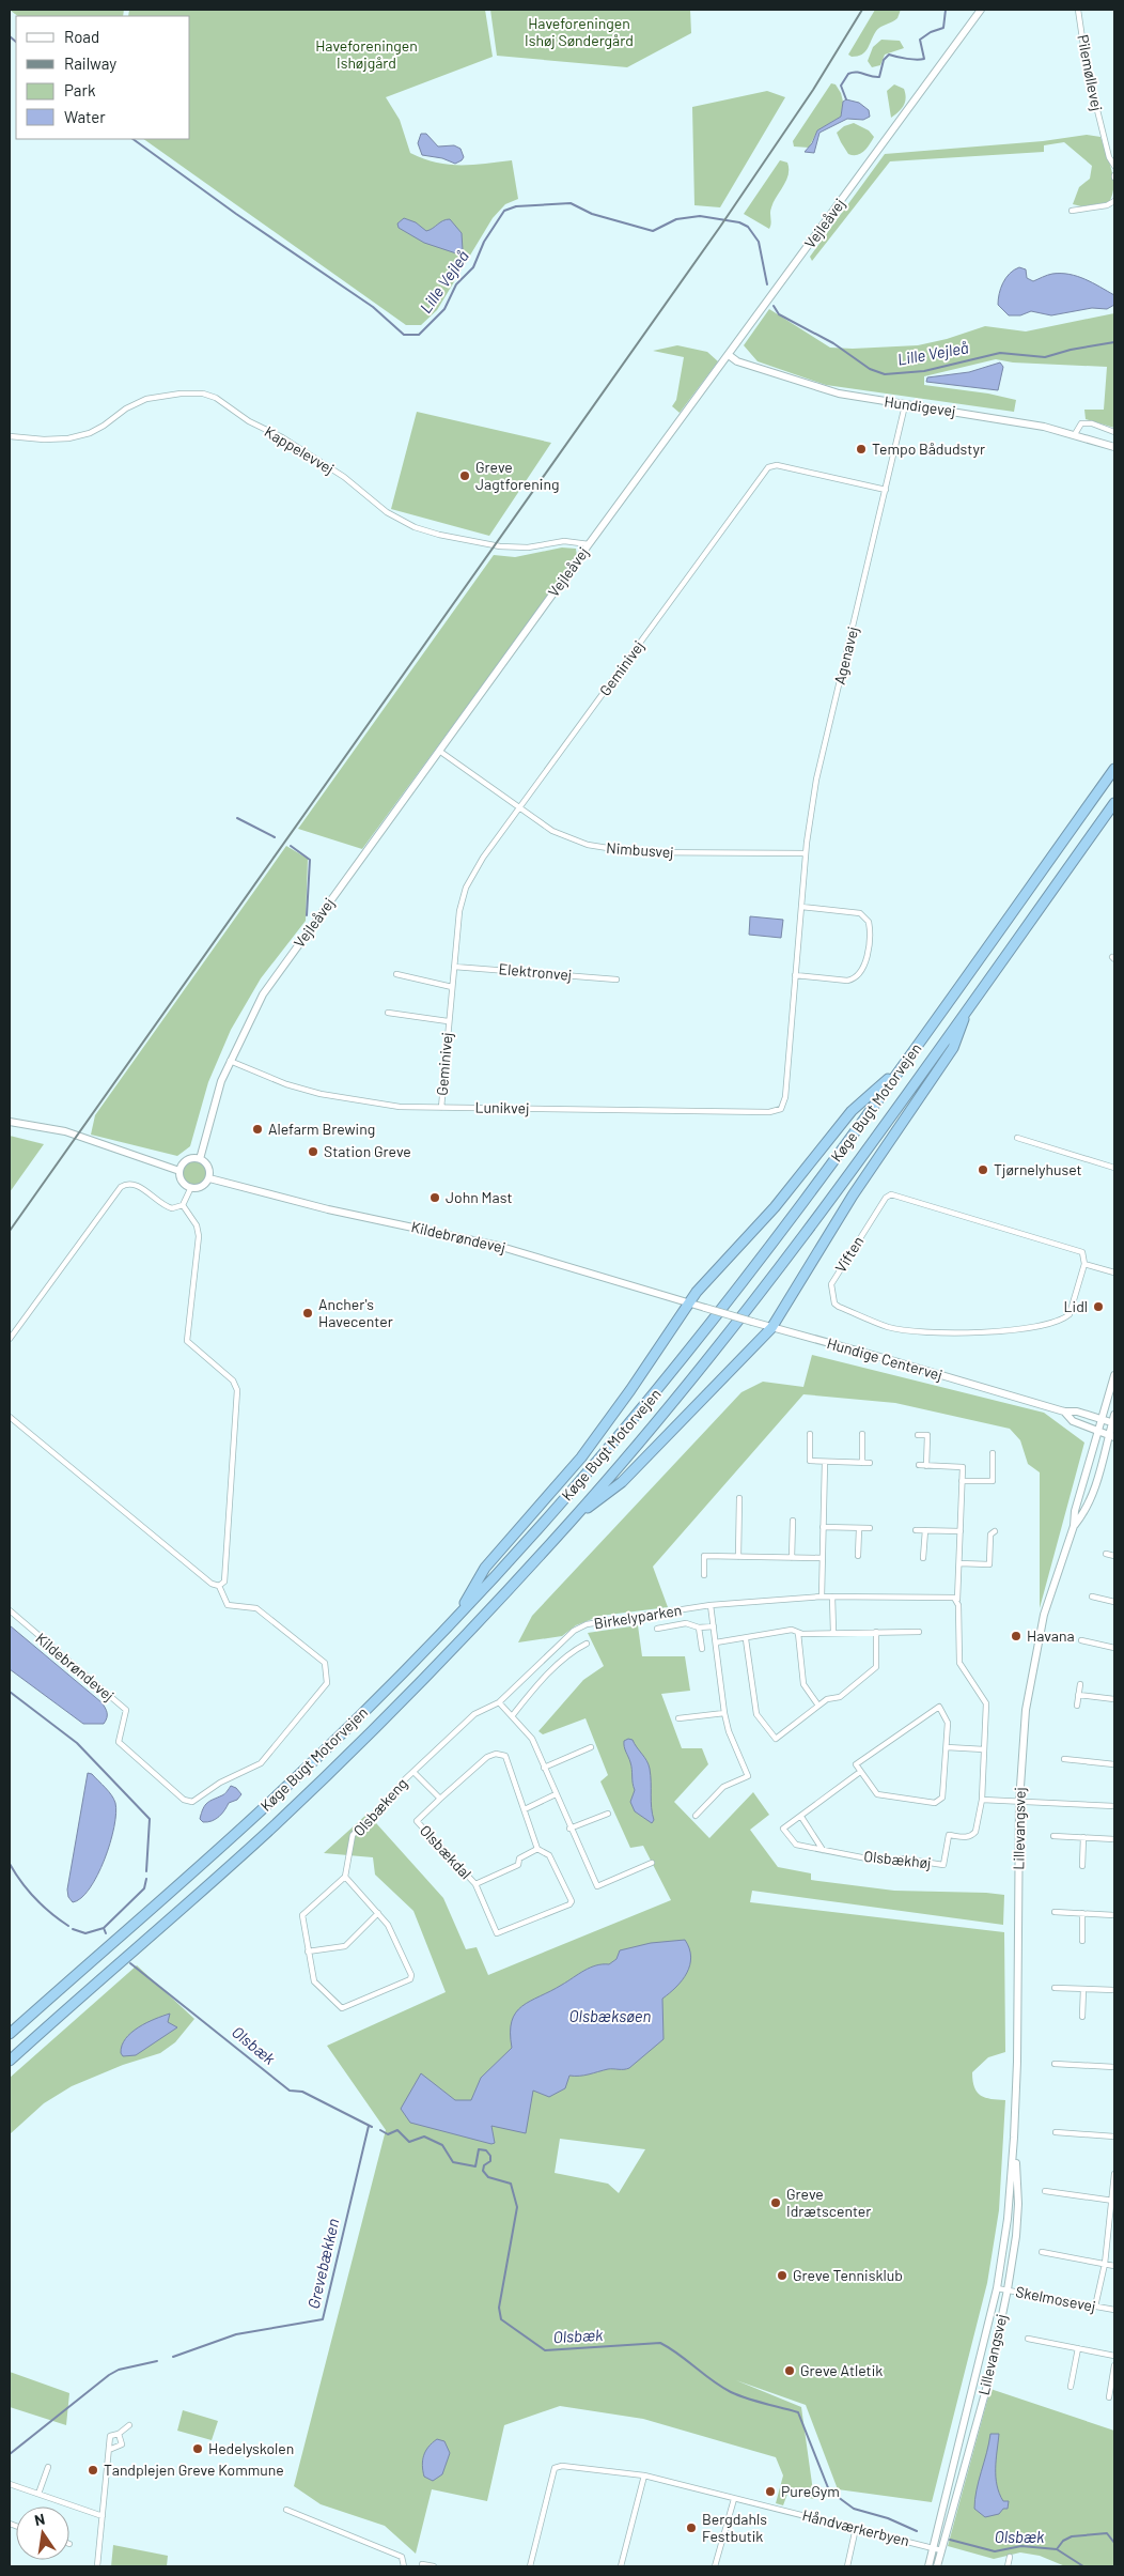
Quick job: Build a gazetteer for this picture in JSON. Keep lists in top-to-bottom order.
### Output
{
  "streets": {
    "highway": ["Køge Bugt Motorvejen"],
    "street": [
      "Pilemøllevej",
      "Vejleåvej",
      "Hundigevej",
      "Kappelevvej",
      "Agenavej",
      "Geminivej",
      "Nimbusvej",
      "Elektronvej",
      "Lunikvej",
      "Kildebrøndevej",
      "Viften",
      "Hundige Centervej",
      "Birkelyparken",
      "Olsbækeng",
      "Lillevangsvej",
      "Olsbækdal",
      "Olsbækhøj",
      "Skelmosevej",
      "Håndværkerbyen"
    ]
  },
  "crossings": [
    ["Vejleåvej", "Hundigevej"],
    ["Vejleåvej", "Kappelevvej"],
    ["Vejleåvej", "Nimbusvej"],
    ["Vejleåvej", "Lunikvej"],
    ["Vejleåvej", "Kildebrøndevej"],
    ["Hundigevej", "Agenavej"],
    ["Agenavej", "Geminivej"],
    ["Agenavej", "Nimbusvej"],
    ["Agenavej", "Lunikvej"],
    ["Geminivej", "Nimbusvej"],
    ["Geminivej", "Elektronvej"],
    ["Geminivej", "Lunikvej"],
    ["Kildebrøndevej", "Hundige Centervej"],
    ["Hundige Centervej", "Lillevangsvej"],
    ["Birkelyparken", "Olsbækeng"],
    ["Lillevangsvej", "Skelmosevej"],
    ["Lillevangsvej", "Håndværkerbyen"]
  ],
  "water": [
    "Lille Vejleå",
    "Olsbæksøen",
    "Olsbæk",
    "Grevebækken"
  ],
  "parks": ["Haveforeningen Ishøj Søndergård", "Haveforeningen Ishøjgård"],
  "places": [
    "Tempo Bådudstyr",
    "Greve Jagtforening",
    "Alefarm Brewing",
    "Station Greve",
    "Tjørnelyhuset",
    "John Mast",
    "Lidl",
    "Ancher's Havecenter",
    "Havana",
    "Greve Idrætscenter",
    "Greve Tennisklub",
    "Greve Atletik",
    "Hedelyskolen",
    "Tandplejen Greve Kommune",
    "PureGym",
    "Bergdahls Festbutik"
  ],
  "legend": [
    "Road",
    "Railway",
    "Park",
    "Water"
  ],
  "north": "top"
}
